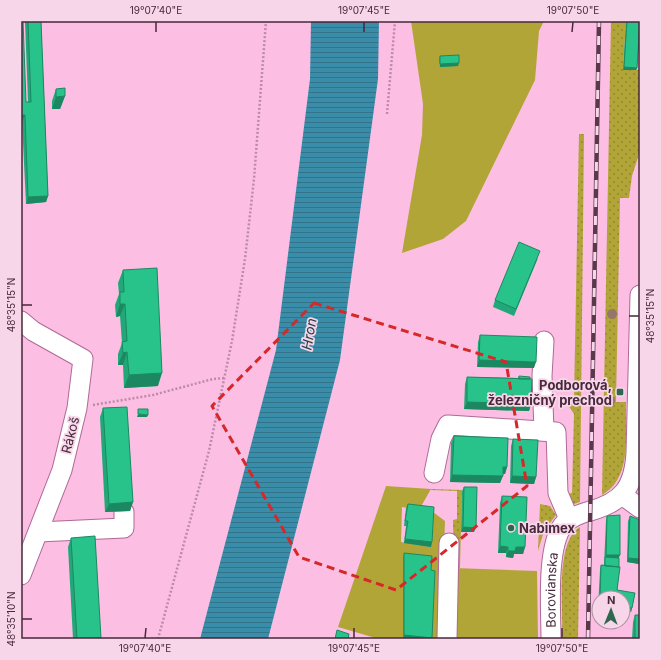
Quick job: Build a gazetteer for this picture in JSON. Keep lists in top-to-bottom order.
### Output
{
  "streets": {
    "street": ["Rákoš", "Borovianska"]
  },
  "water": ["Hron"],
  "places": {
    "transit": ["Podborová, železničný prechod"],
    "other": ["Nabimex"]
  },
  "north": "top",
  "coordinates": [
    "19°07'40\"E",
    "19°07'45\"E",
    "19°07'50\"E",
    "48°35'15\"N",
    "48°35'10\"N"
  ]
}
